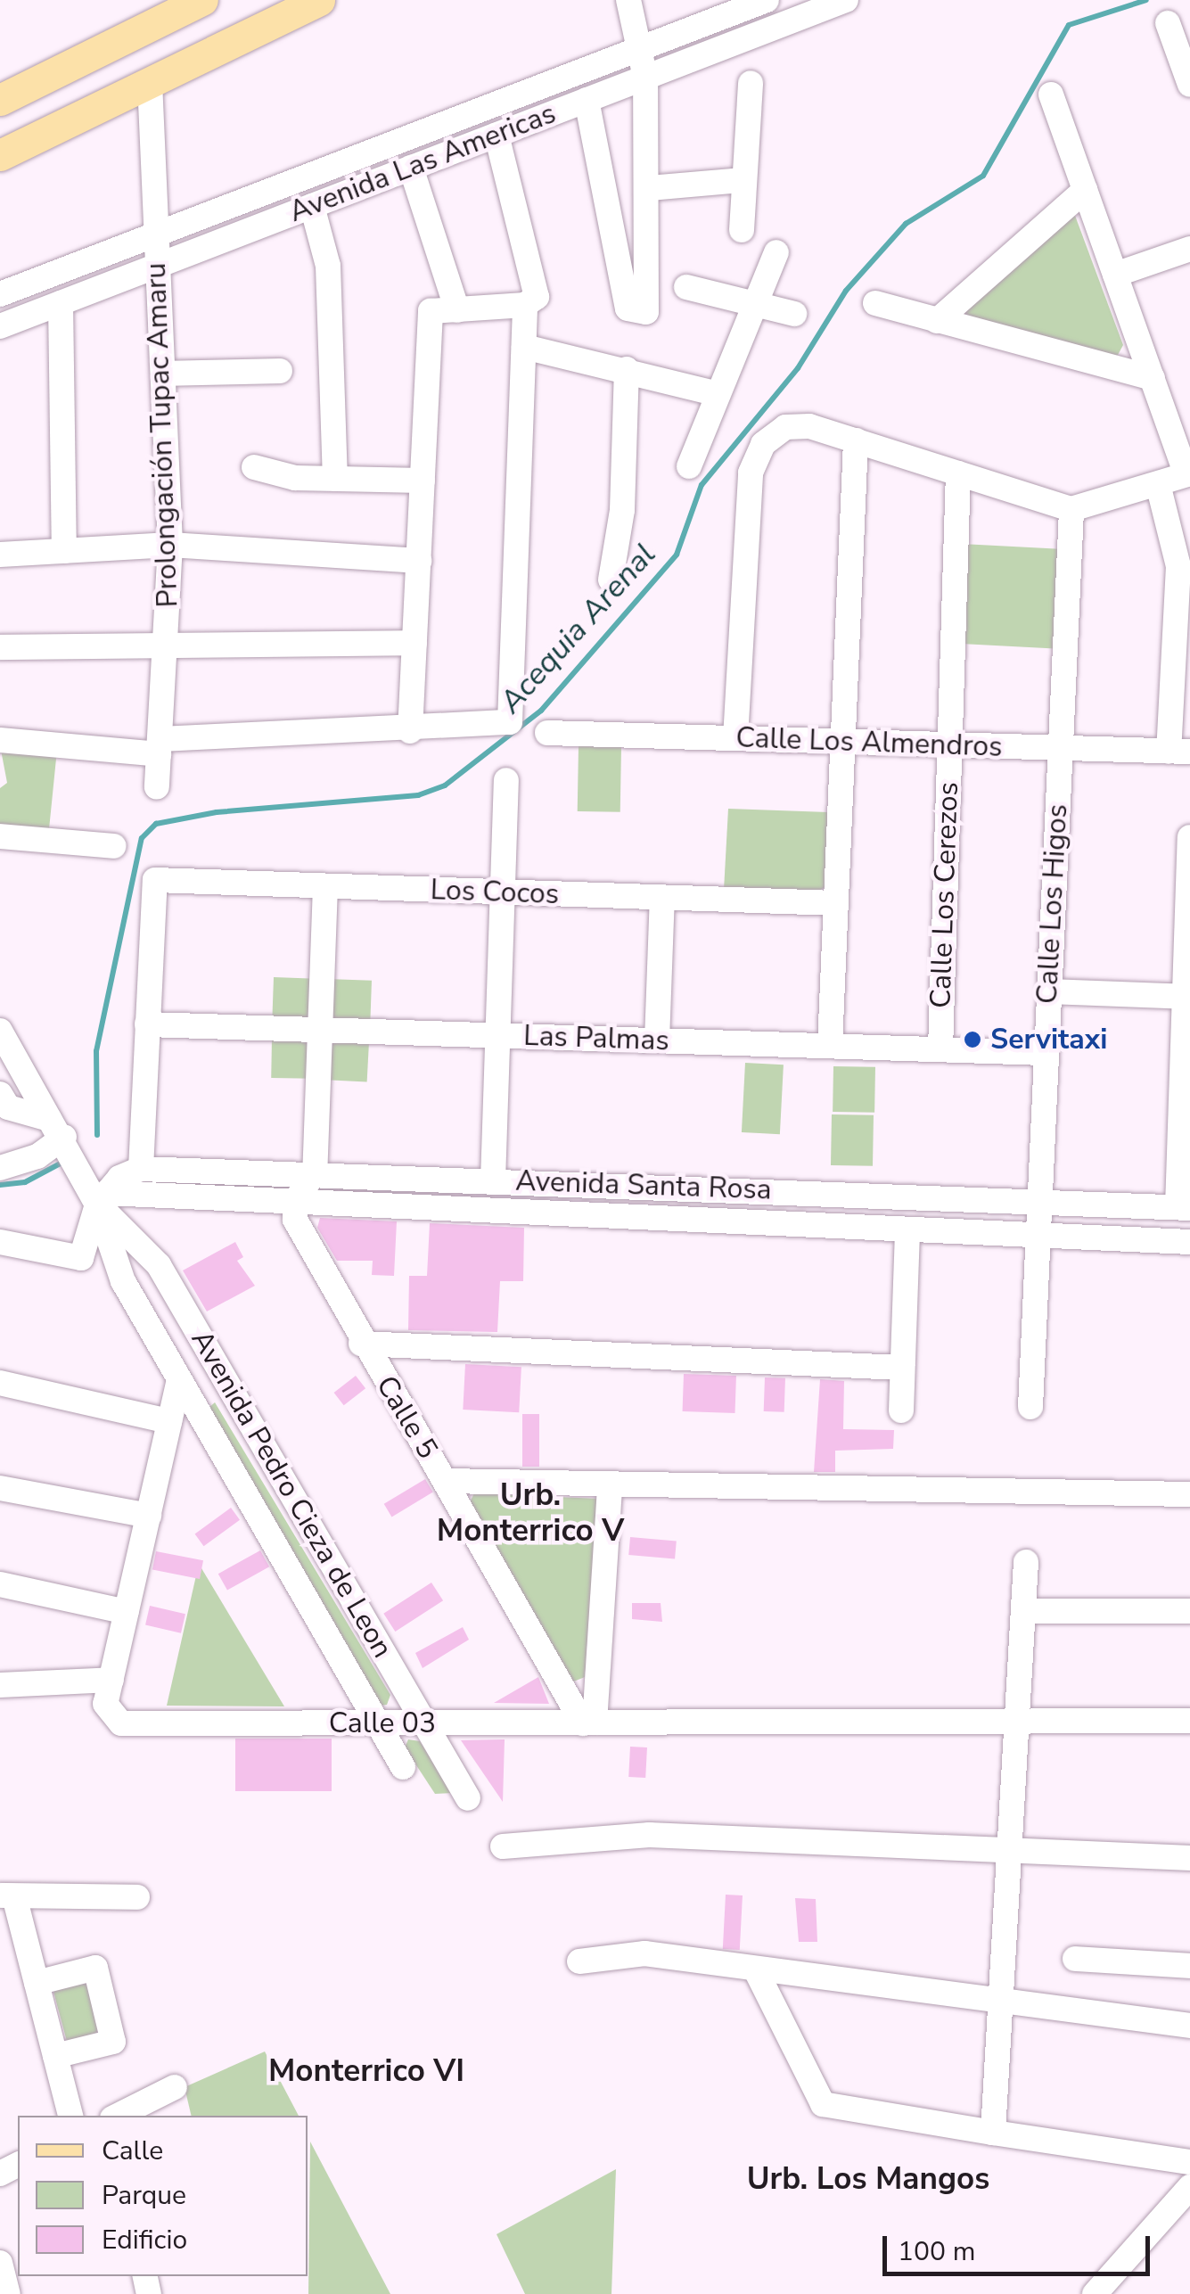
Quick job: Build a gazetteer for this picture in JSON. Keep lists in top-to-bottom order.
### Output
{
  "streets": {
    "street": [
      "Avenida Las Americas",
      "Prolongación Tupac Amaru",
      "Calle Los Almendros",
      "Los Cocos",
      "Calle Los Cerezos",
      "Calle Los Higos",
      "Las Palmas",
      "Avenida Santa Rosa",
      "Calle 5",
      "Avenida Pedro Cieza de Leon",
      "Calle 03"
    ]
  },
  "crossings": [
    ["Avenida Las Americas", "Prolongación Tupac Amaru"],
    ["Calle Los Almendros", "Calle Los Cerezos"],
    ["Calle Los Almendros", "Calle Los Higos"],
    ["Los Cocos", "Las Palmas"],
    ["Calle Los Cerezos", "Las Palmas"],
    ["Calle Los Higos", "Las Palmas"],
    ["Calle Los Higos", "Avenida Santa Rosa"],
    ["Avenida Santa Rosa", "Calle 5"],
    ["Avenida Santa Rosa", "Avenida Pedro Cieza de Leon"],
    ["Calle 5", "Calle 03"],
    ["Avenida Pedro Cieza de Leon", "Calle 03"]
  ],
  "districts": ["Urb. Monterrico V", "Monterrico VI", "Urb. Los Mangos"],
  "water": ["Acequia Arenal"],
  "places": ["Servitaxi"],
  "legend": ["Calle", "Parque", "Edificio"],
  "scale_bar": "100 m"
}
